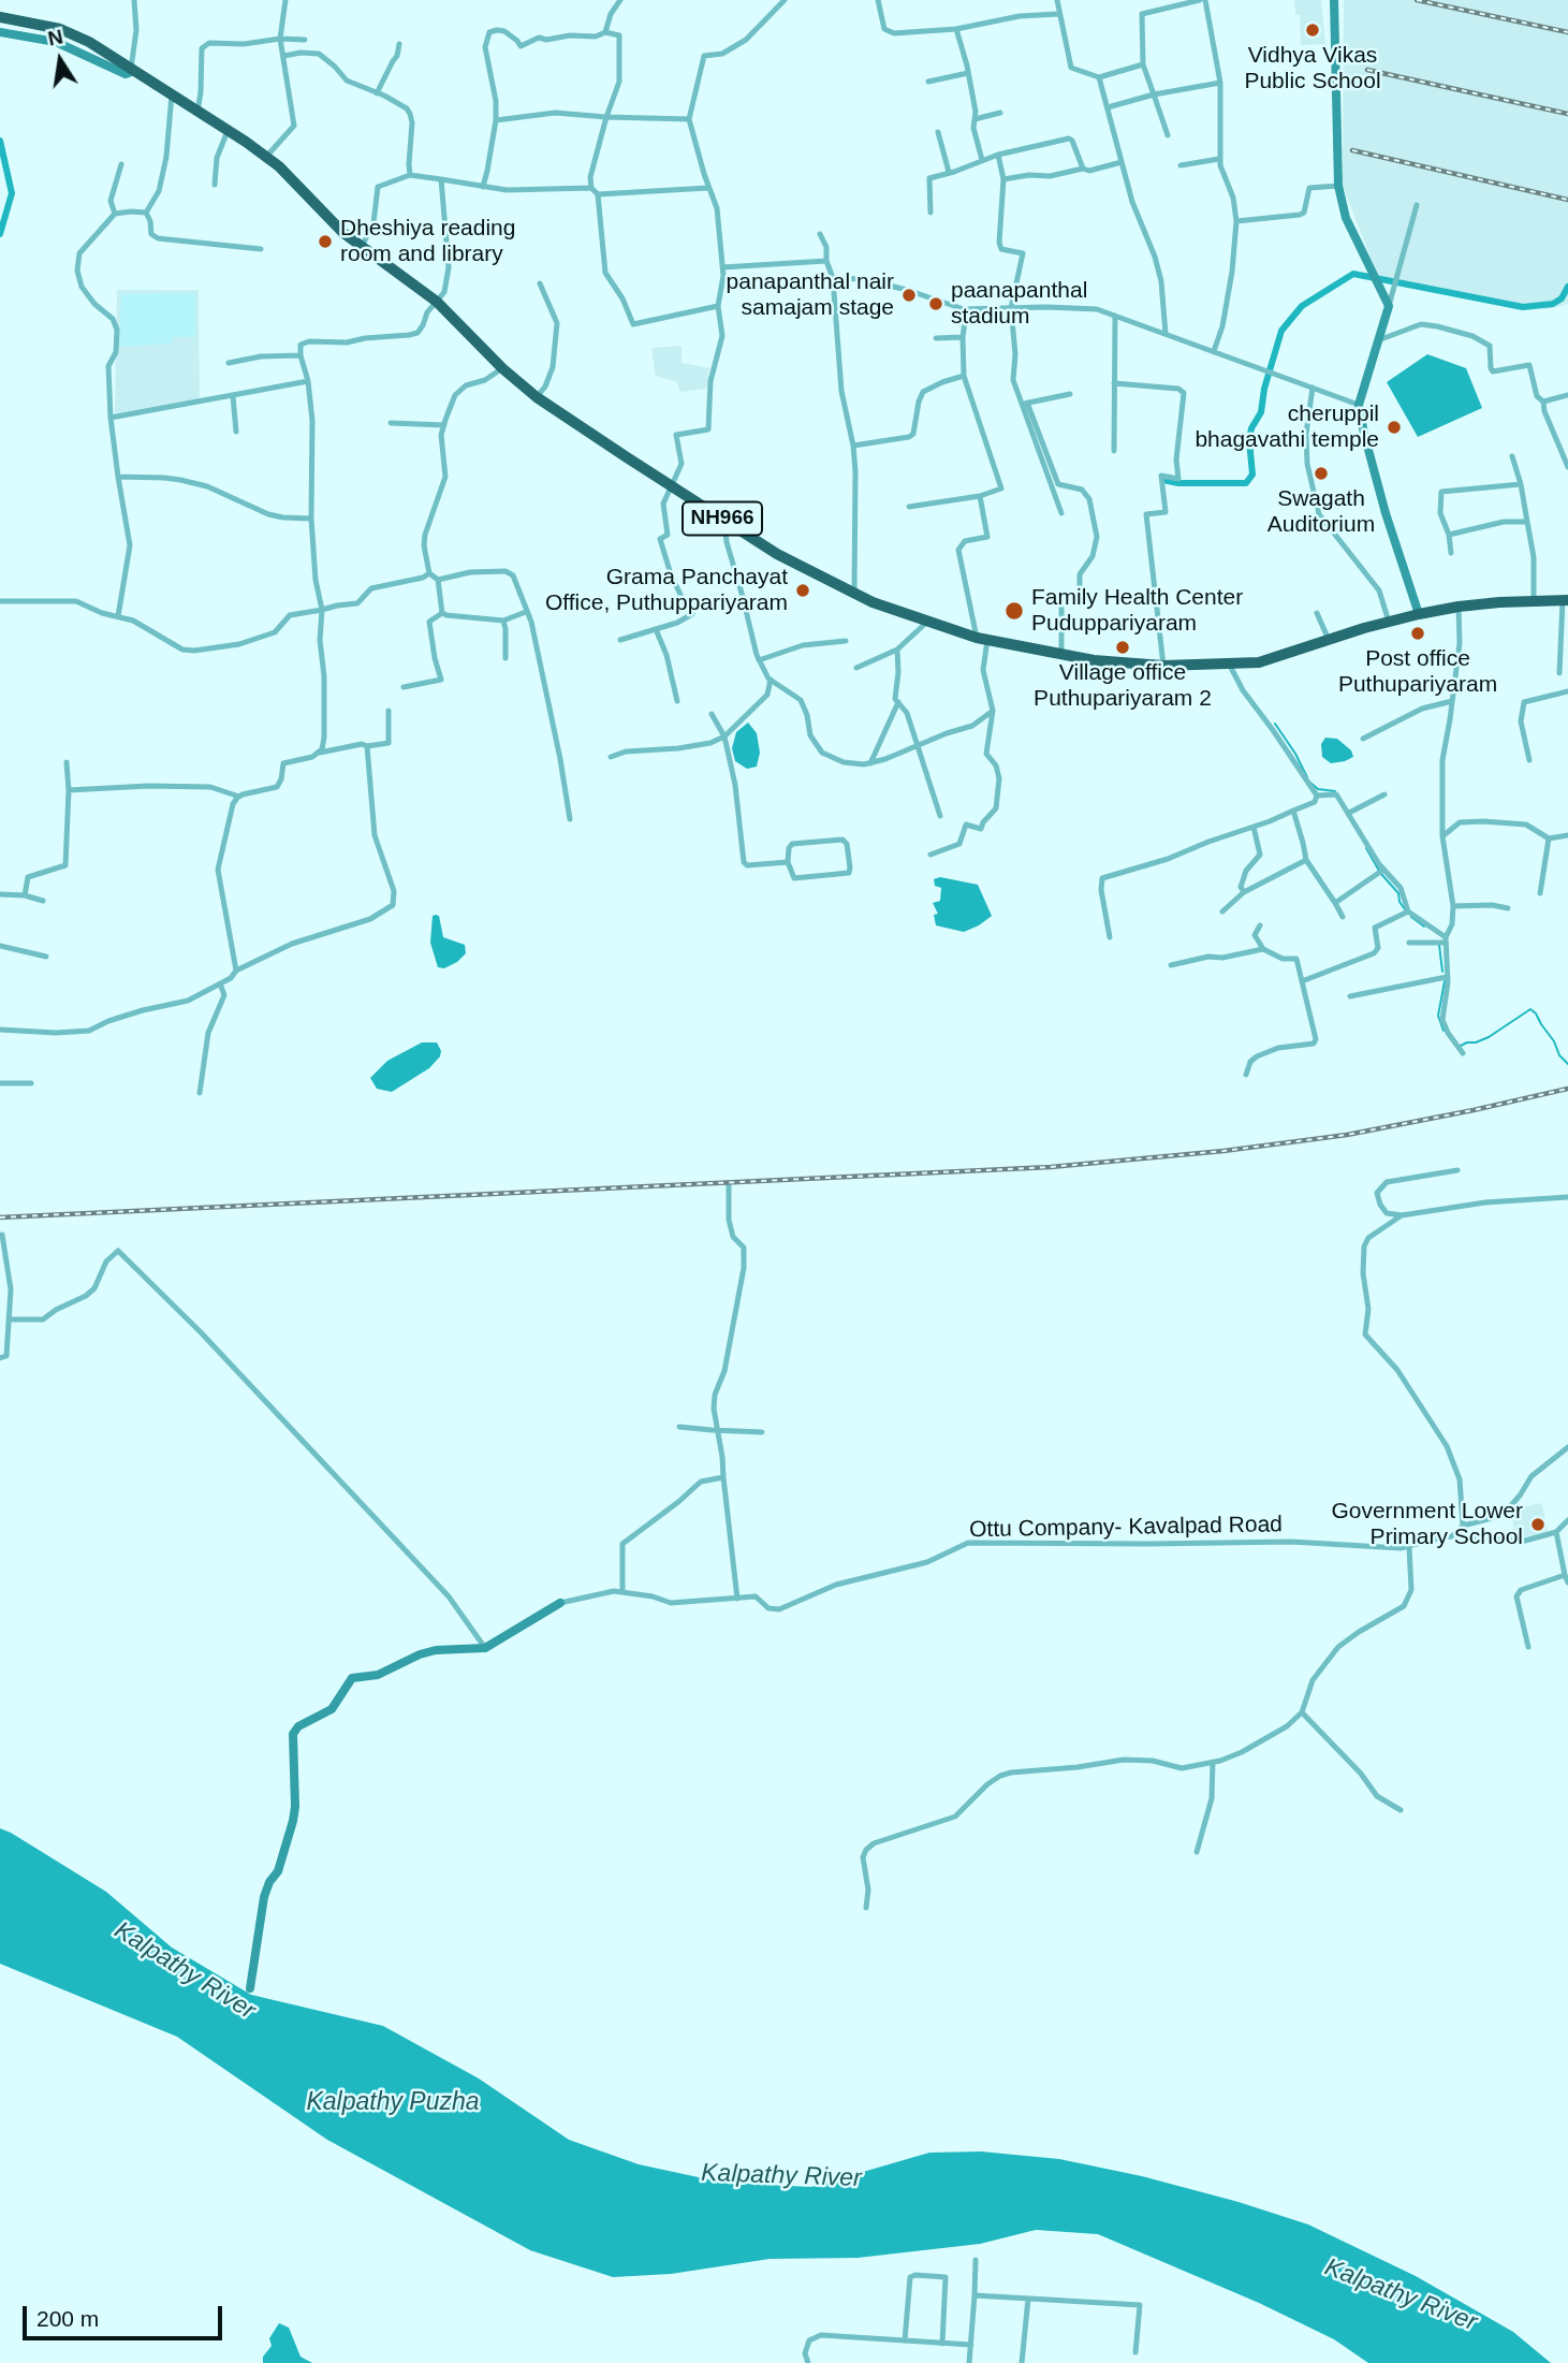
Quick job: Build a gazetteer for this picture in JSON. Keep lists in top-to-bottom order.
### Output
{
  "streets": {
    "highway": ["NH966"],
    "street": ["Ottu Company- Kavalpad Road"]
  },
  "water": ["Kalpathy River", "Kalpathy Puzha"],
  "places": [
    "Vidhya Vikas Public School",
    "Dheshiya reading room and library",
    "panapanthal nair samajam stage",
    "paanapanthal stadium",
    "cheruppil bhagavathi temple",
    "Swagath Auditorium",
    "Grama Panchayat Office, Puthuppariyaram",
    "Family Health Center Puduppariyaram",
    "Post office Puthupariyaram",
    "Village office Puthupariyaram 2",
    "Government Lower Primary School"
  ],
  "scale_bar": "200 m",
  "north": "top"
}
